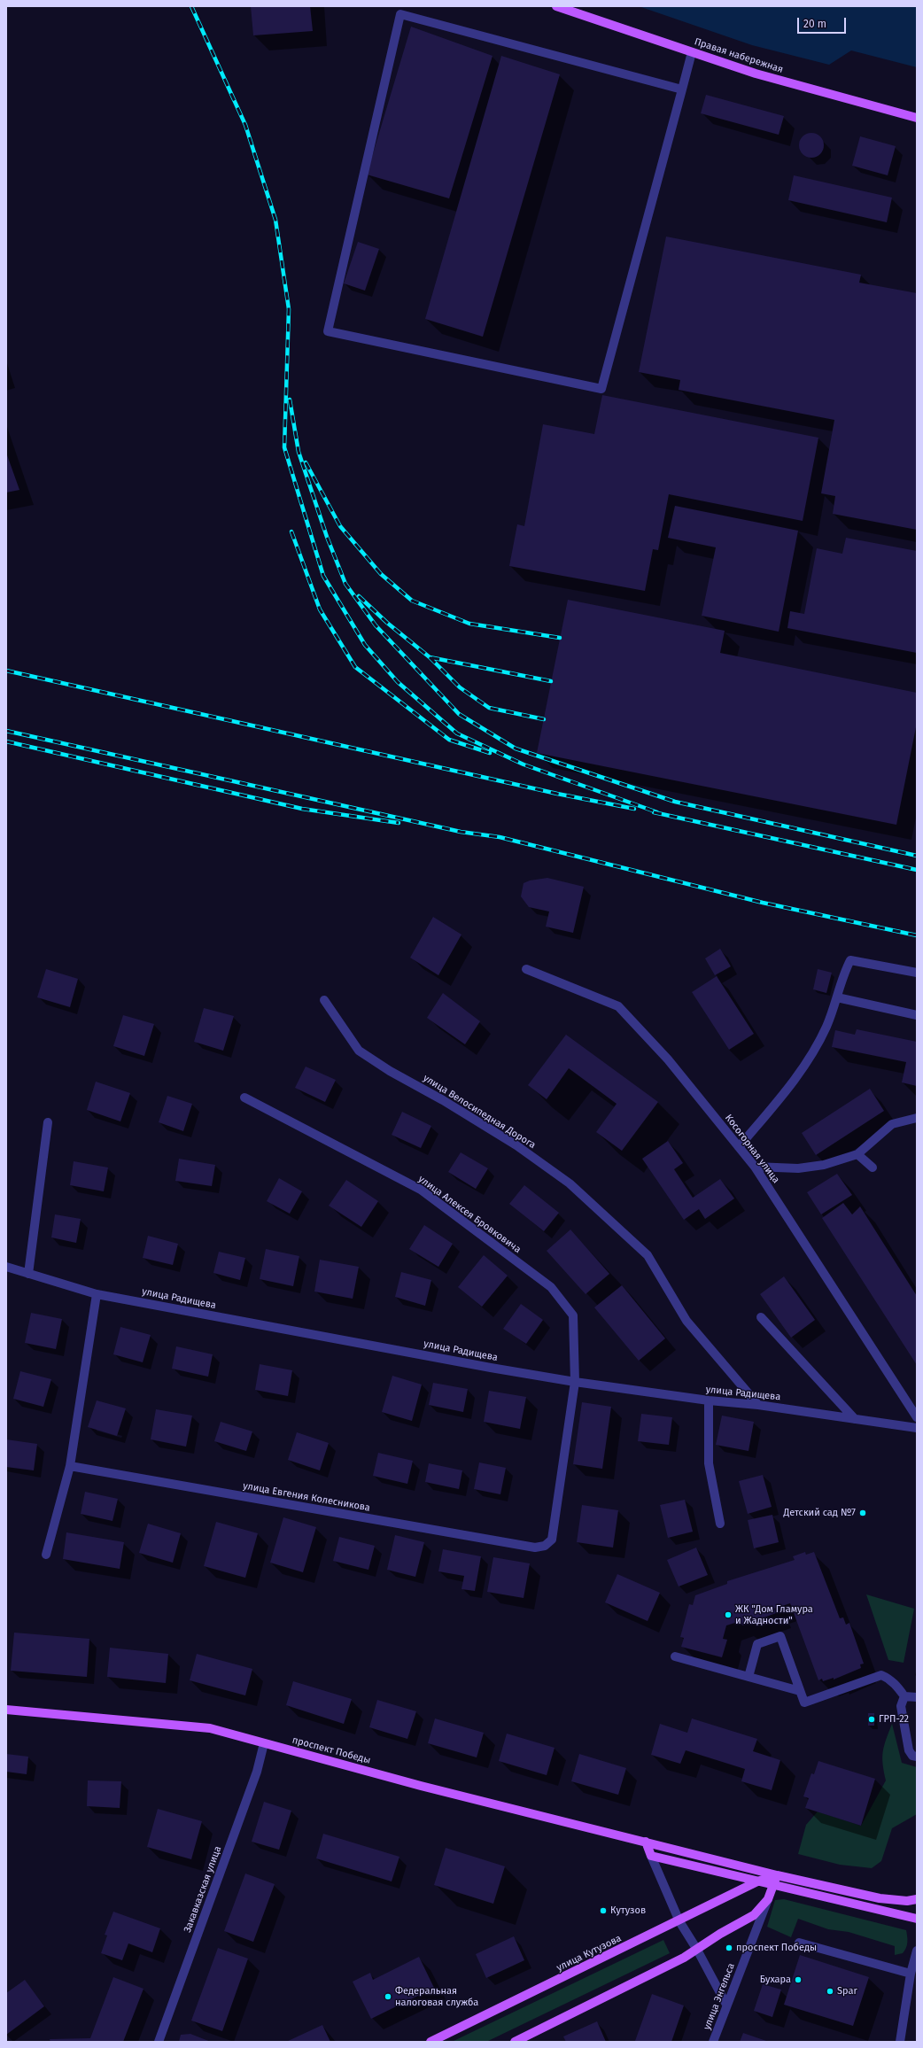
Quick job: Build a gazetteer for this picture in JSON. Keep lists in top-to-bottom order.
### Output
{
  "streets": {
    "main road": ["Правая набережная", "проспект Победы", "улица Кутузова"],
    "street": [
      "улица Велосипедная Дорога",
      "Косогорная улица",
      "улица Алексея Бровковича",
      "улица Радищева",
      "улица Евгения Колесникова",
      "Закавказская улица",
      "улица Энгельса"
    ]
  },
  "crossings": [
    ["улица Велосипедная Дорога", "улица Радищева"],
    ["улица Алексея Бровковича", "улица Радищева"],
    ["улица Алексея Бровковича", "улица Евгения Колесникова"],
    ["улица Радищева", "улица Евгения Колесникова"],
    ["проспект Победы", "Закавказская улица"],
    ["проспект Победы", "улица Кутузова"]
  ],
  "places": [
    "Детский сад №7",
    "ЖК \"Дом Гламура и Жадности\"",
    "ГРП-22",
    "Кутузов",
    "проспект Победы",
    "Бухара",
    "Spar",
    "Федеральная налоговая служба"
  ],
  "scale_bar": "20 m"
}
